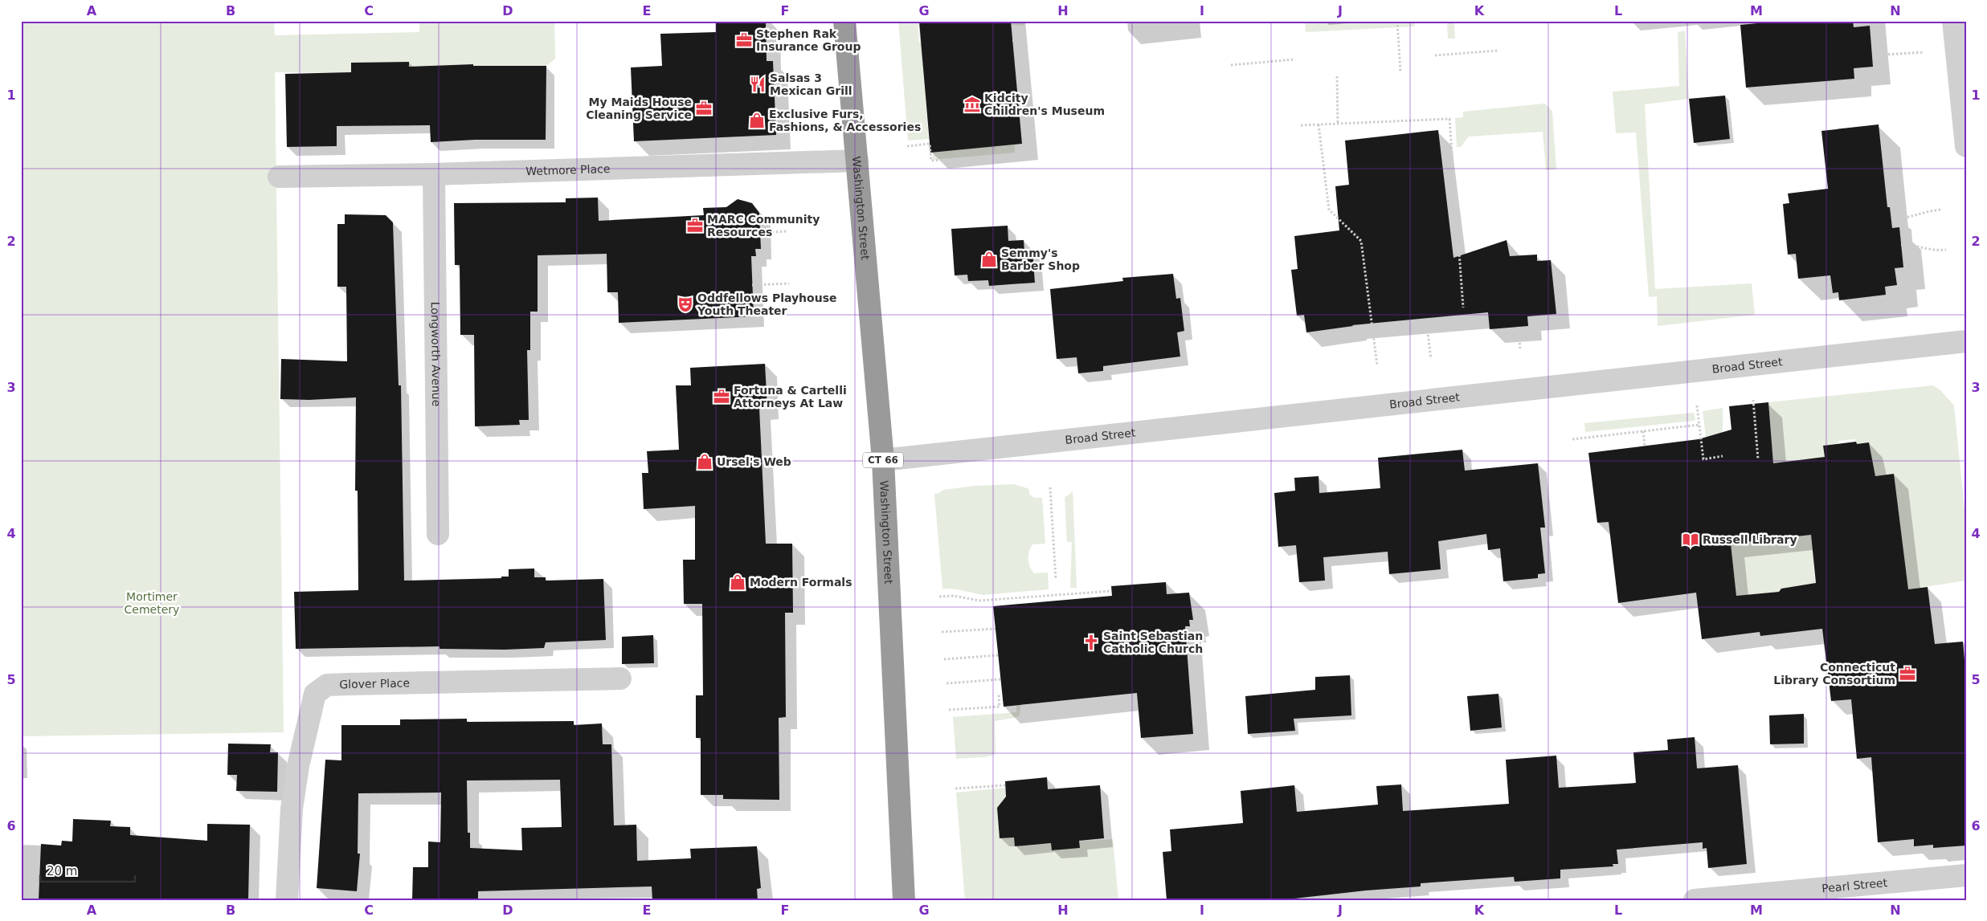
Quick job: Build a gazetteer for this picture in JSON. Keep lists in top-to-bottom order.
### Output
{
  "streets": {
    "highway": ["Washington Street", "CT 66"],
    "street": [
      "Wetmore Place",
      "Longworth Avenue",
      "Broad Street",
      "Glover Place",
      "Pearl Street"
    ]
  },
  "crossings": [
    ["Wetmore Place", "Washington Street"],
    ["Wetmore Place", "Longworth Avenue"],
    ["Washington Street", "Broad Street"]
  ],
  "parks": ["Mortimer Cemetery"],
  "places": {
    "office": [
      "Stephen Rak Insurance Group",
      "My Maids House Cleaning Service",
      "MARC Community Resources",
      "Fortuna & Cartelli Attorneys At Law",
      "Connecticut Library Consortium"
    ],
    "restaurant": ["Salsas 3 Mexican Grill"],
    "museum": ["Kidcity Children's Museum"],
    "shop": [
      "Exclusive Furs, Fashions, & Accessories",
      "Semmy's Barber Shop",
      "Ursel's Web",
      "Modern Formals"
    ],
    "theatre": ["Oddfellows Playhouse Youth Theater"],
    "library": ["Russell Library"],
    "church": ["Saint Sebastian Catholic Church"]
  },
  "scale_bar": "20 m",
  "grid": {
    "columns": [
      "A",
      "B",
      "C",
      "D",
      "E",
      "F",
      "G",
      "H",
      "I",
      "J",
      "K",
      "L",
      "M",
      "N"
    ],
    "rows": [
      "1",
      "2",
      "3",
      "4",
      "5",
      "6"
    ]
  }
}
